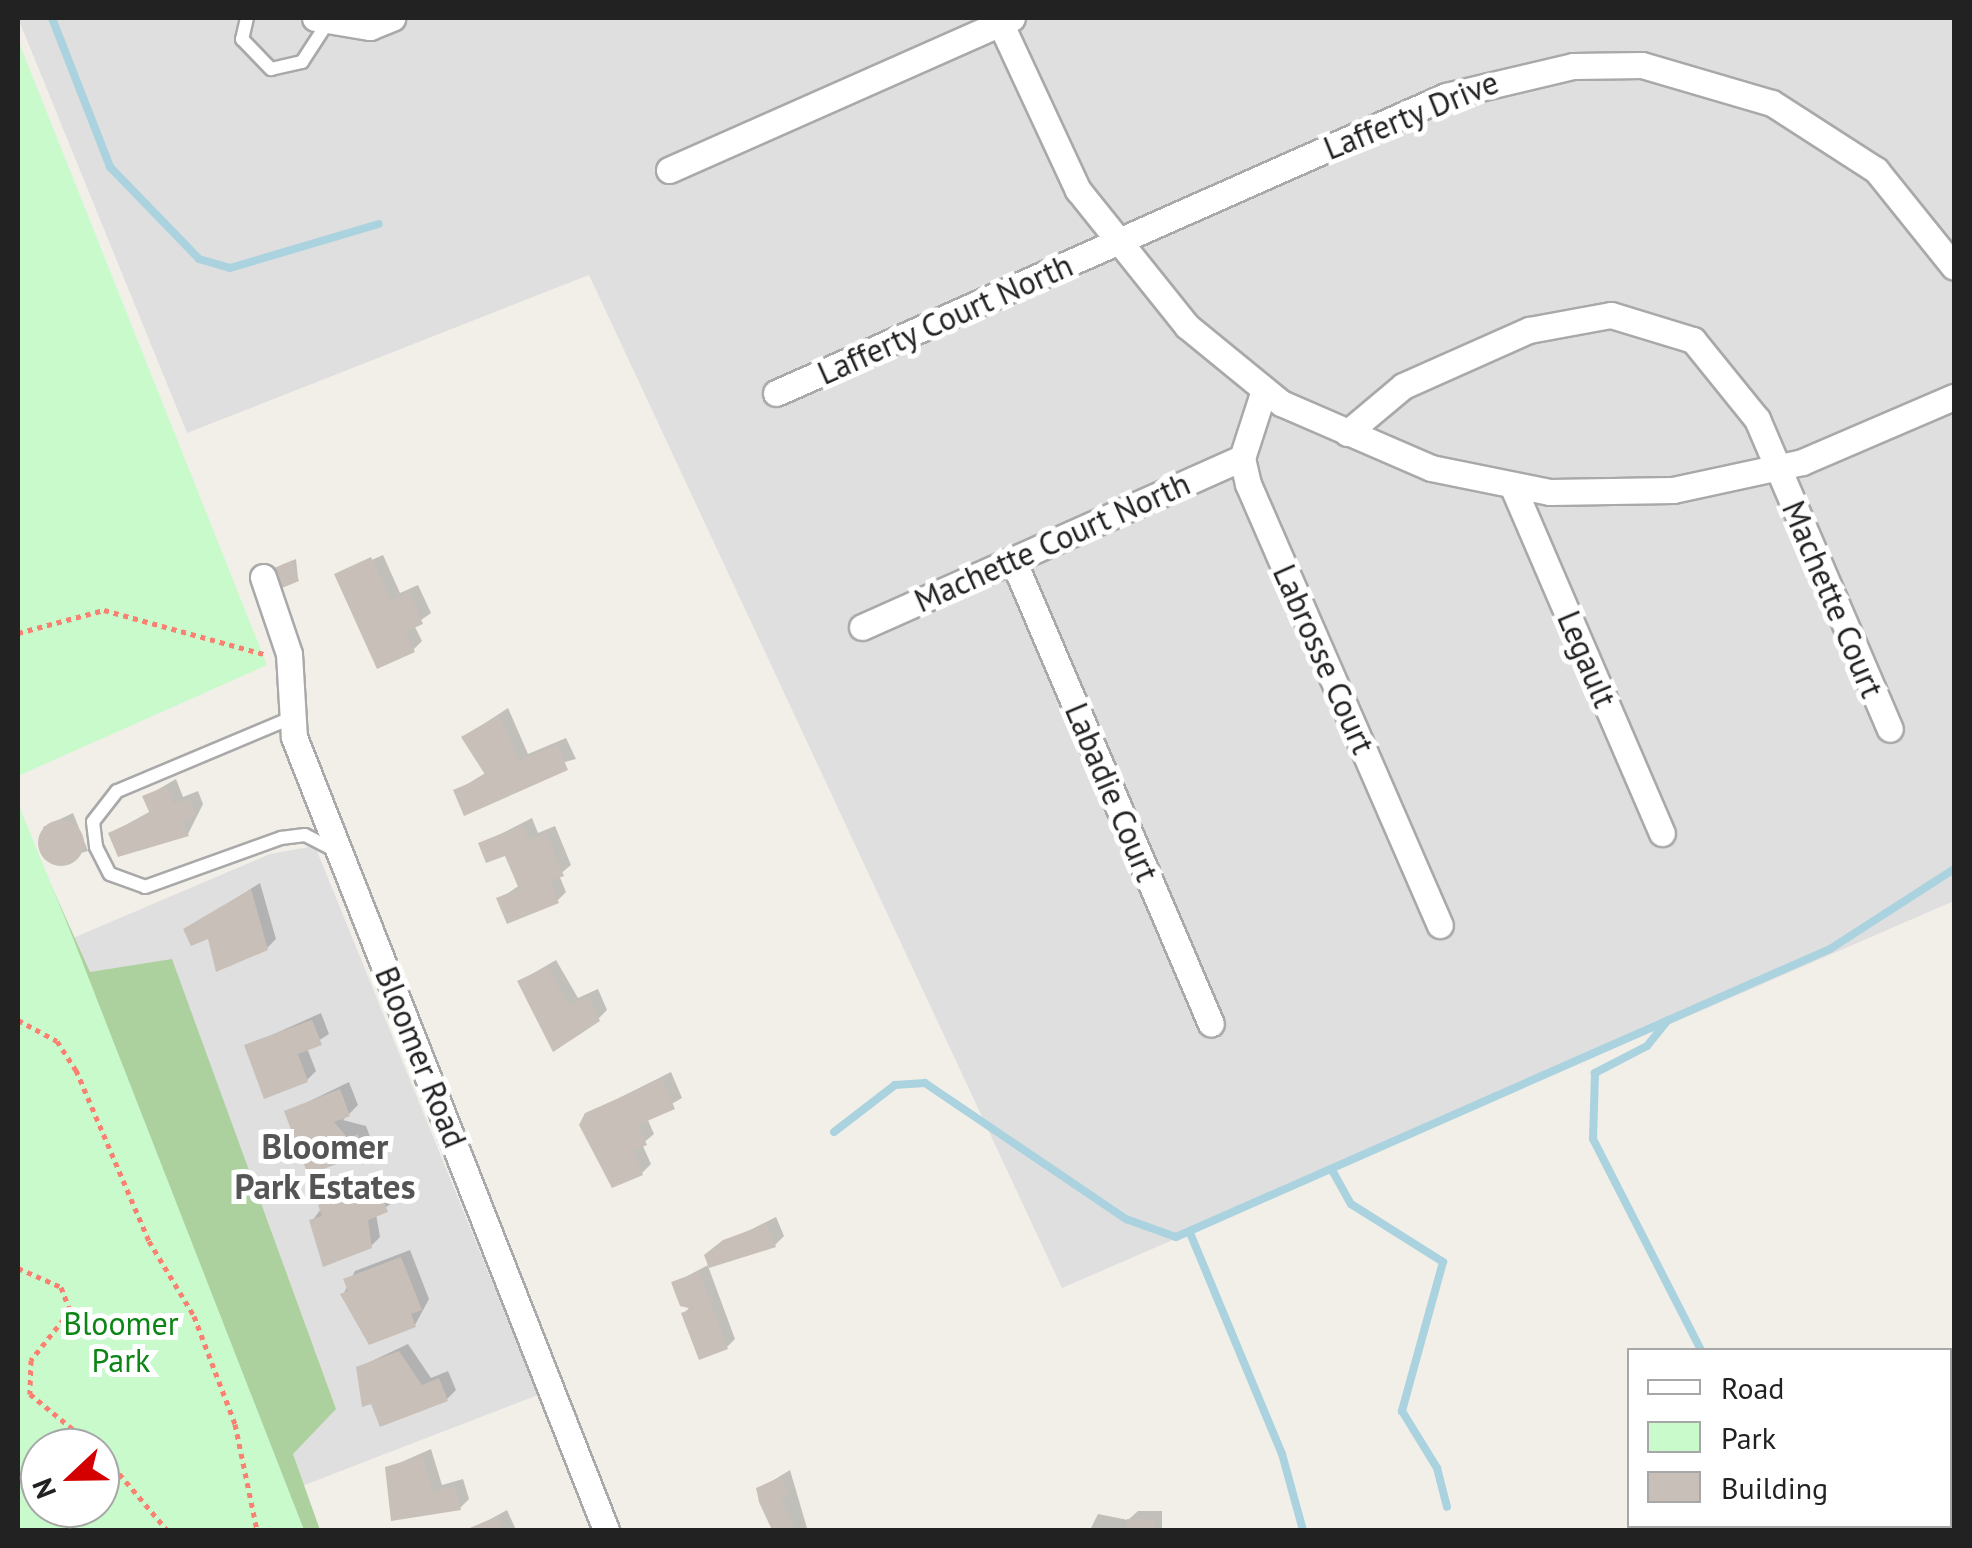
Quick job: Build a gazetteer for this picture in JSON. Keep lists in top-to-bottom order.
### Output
{
  "streets": {
    "street": [
      "Lafferty Drive",
      "Lafferty Court North",
      "Machette Court North",
      "Machette Court",
      "Labrosse Court",
      "Legault",
      "Labadie Court",
      "Bloomer Road"
    ]
  },
  "crossings": [
    ["Lafferty Drive", "Lafferty Court North"],
    ["Machette Court North", "Labrosse Court"],
    ["Machette Court North", "Labadie Court"]
  ],
  "districts": ["Bloomer Park Estates"],
  "parks": ["Bloomer Park"],
  "legend": ["Road", "Park", "Building"],
  "north": "left"
}
